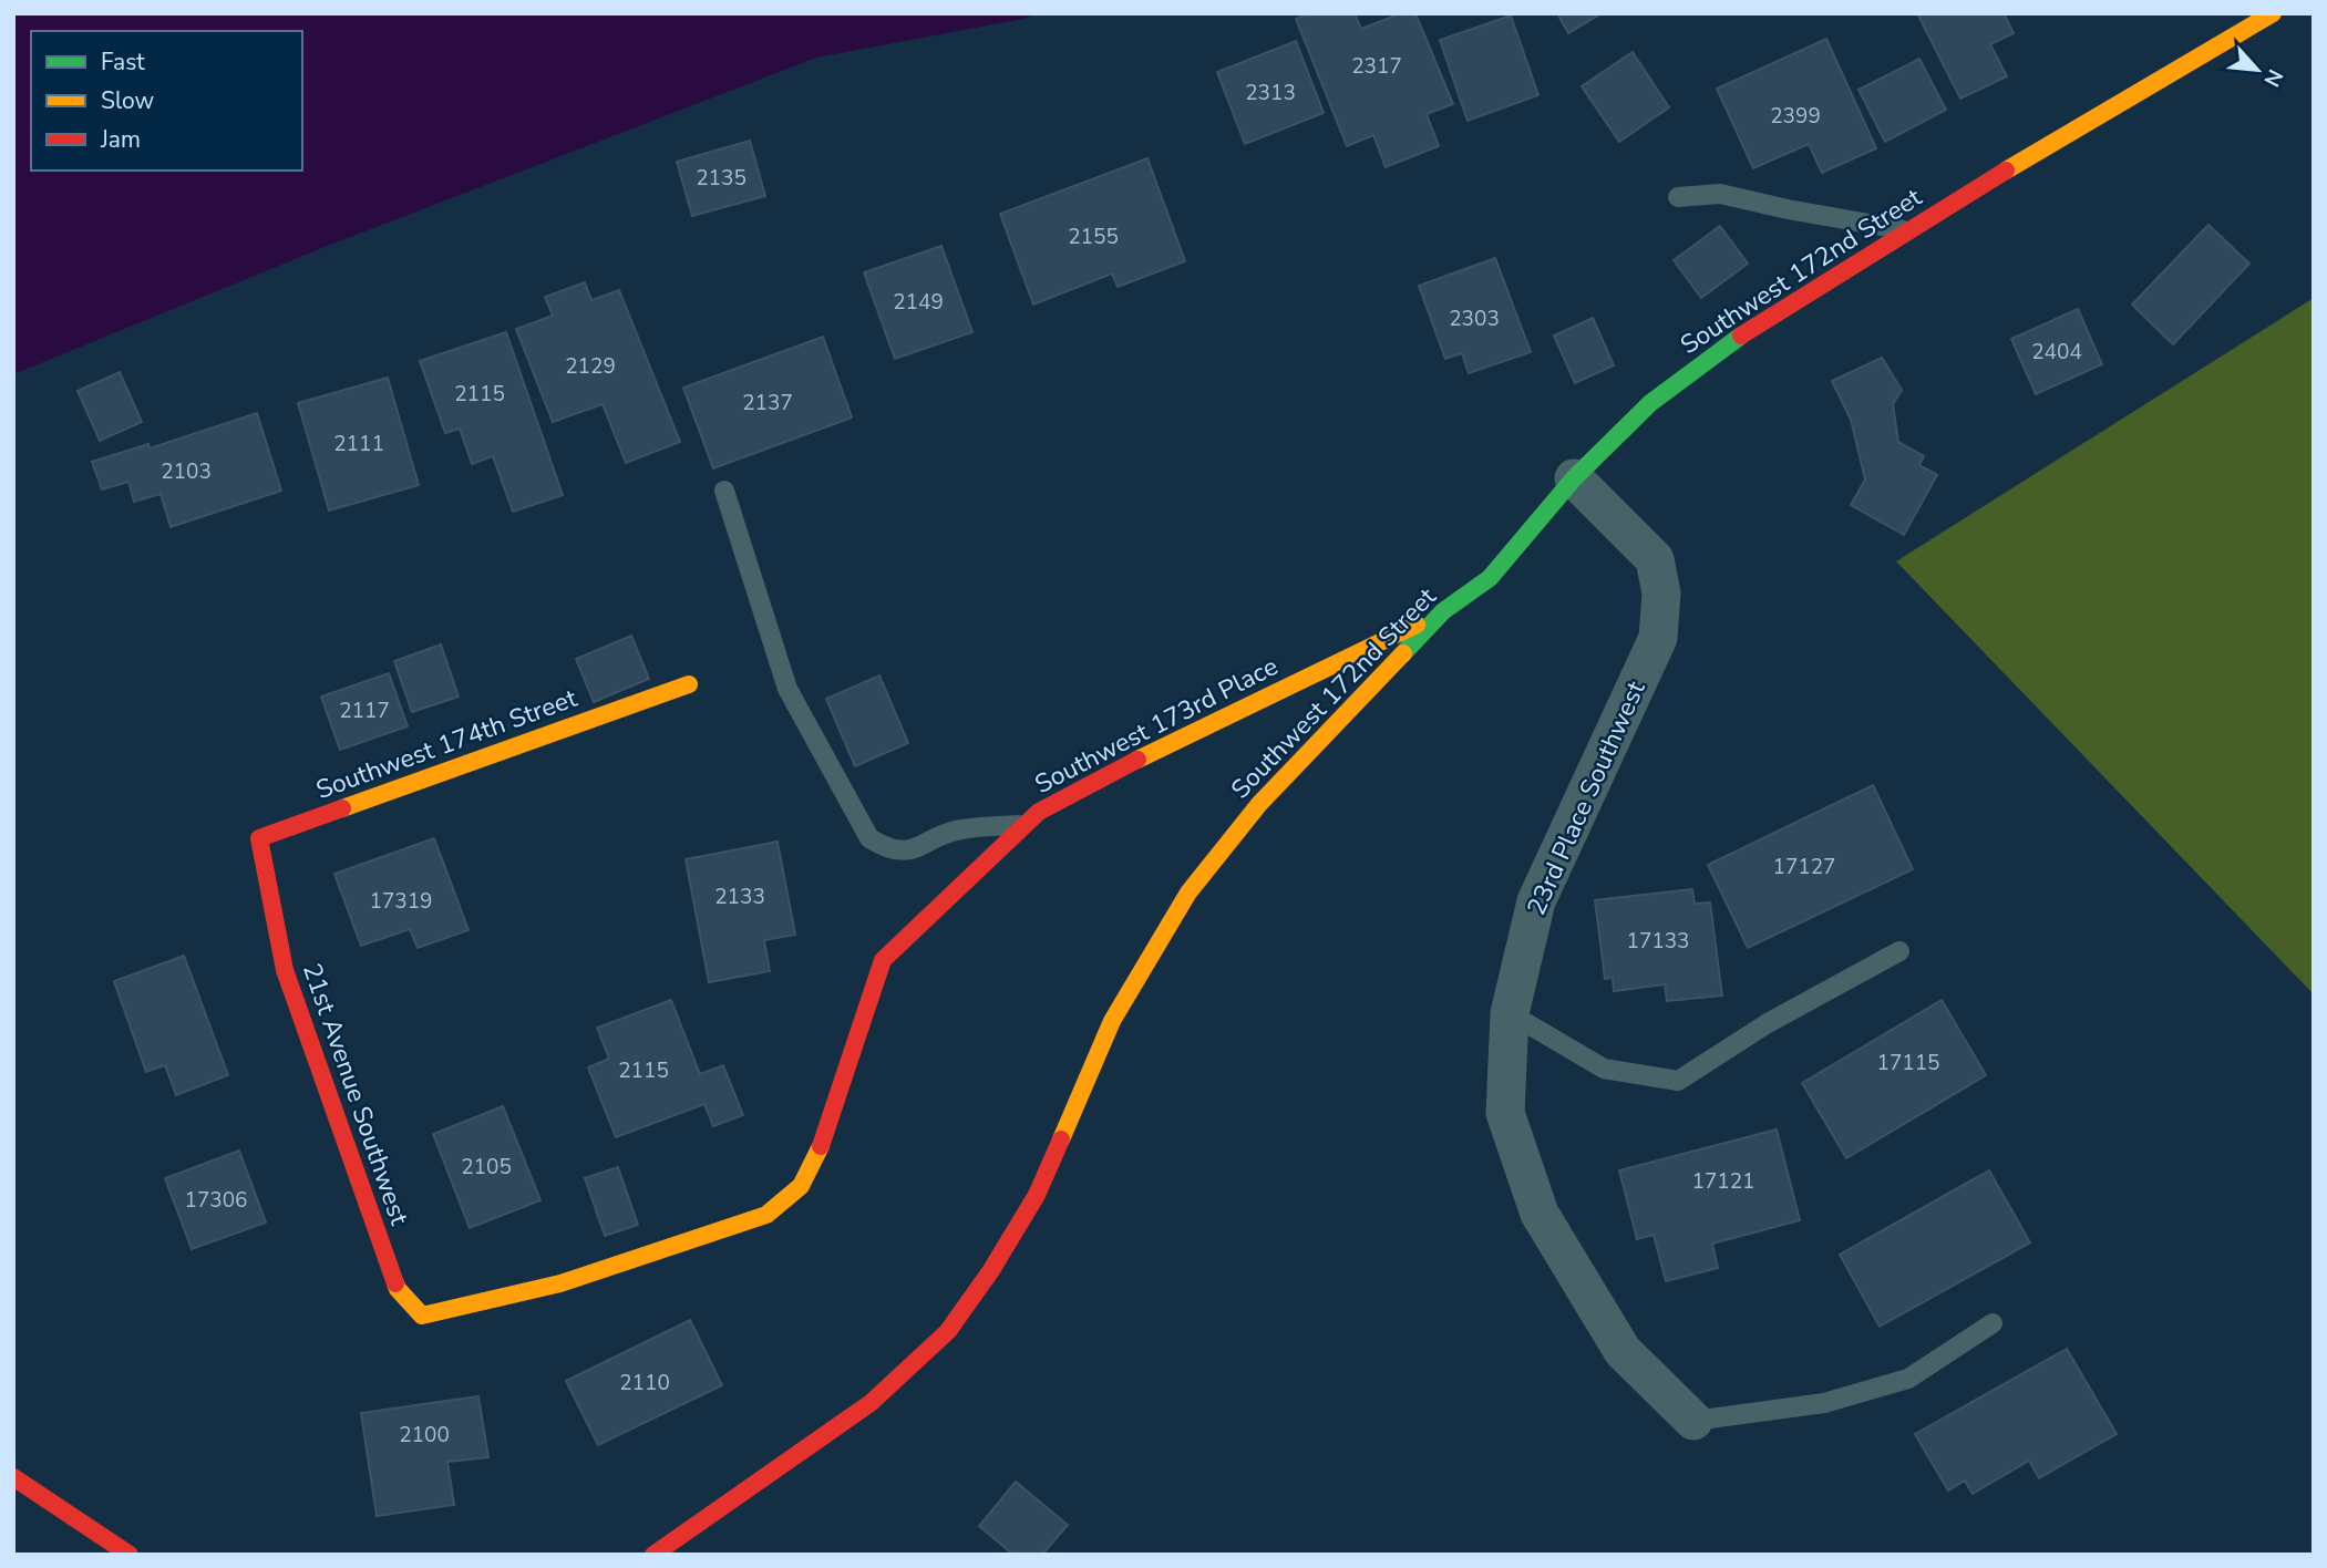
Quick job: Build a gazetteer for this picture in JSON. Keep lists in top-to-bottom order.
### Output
{
  "streets": {
    "street": [
      "Southwest 172nd Street",
      "Southwest 173rd Place",
      "Southwest 174th Street",
      "23rd Place Southwest",
      "21st Avenue Southwest"
    ]
  },
  "crossings": [
    ["Southwest 172nd Street", "Southwest 173rd Place"],
    ["Southwest 172nd Street", "23rd Place Southwest"],
    ["Southwest 173rd Place", "21st Avenue Southwest"],
    ["Southwest 174th Street", "21st Avenue Southwest"]
  ],
  "house_numbers": [
    "2317",
    "2313",
    "2399",
    "2135",
    "2155",
    "2149",
    "2303",
    "2404",
    "2129",
    "2115",
    "2137",
    "2111",
    "2103",
    "2117",
    "17127",
    "2133",
    "17319",
    "17133",
    "17115",
    "2115",
    "2105",
    "17121",
    "17306",
    "2110",
    "2100"
  ],
  "legend": ["Fast", "Slow", "Jam"],
  "north": "bottom right"
}
